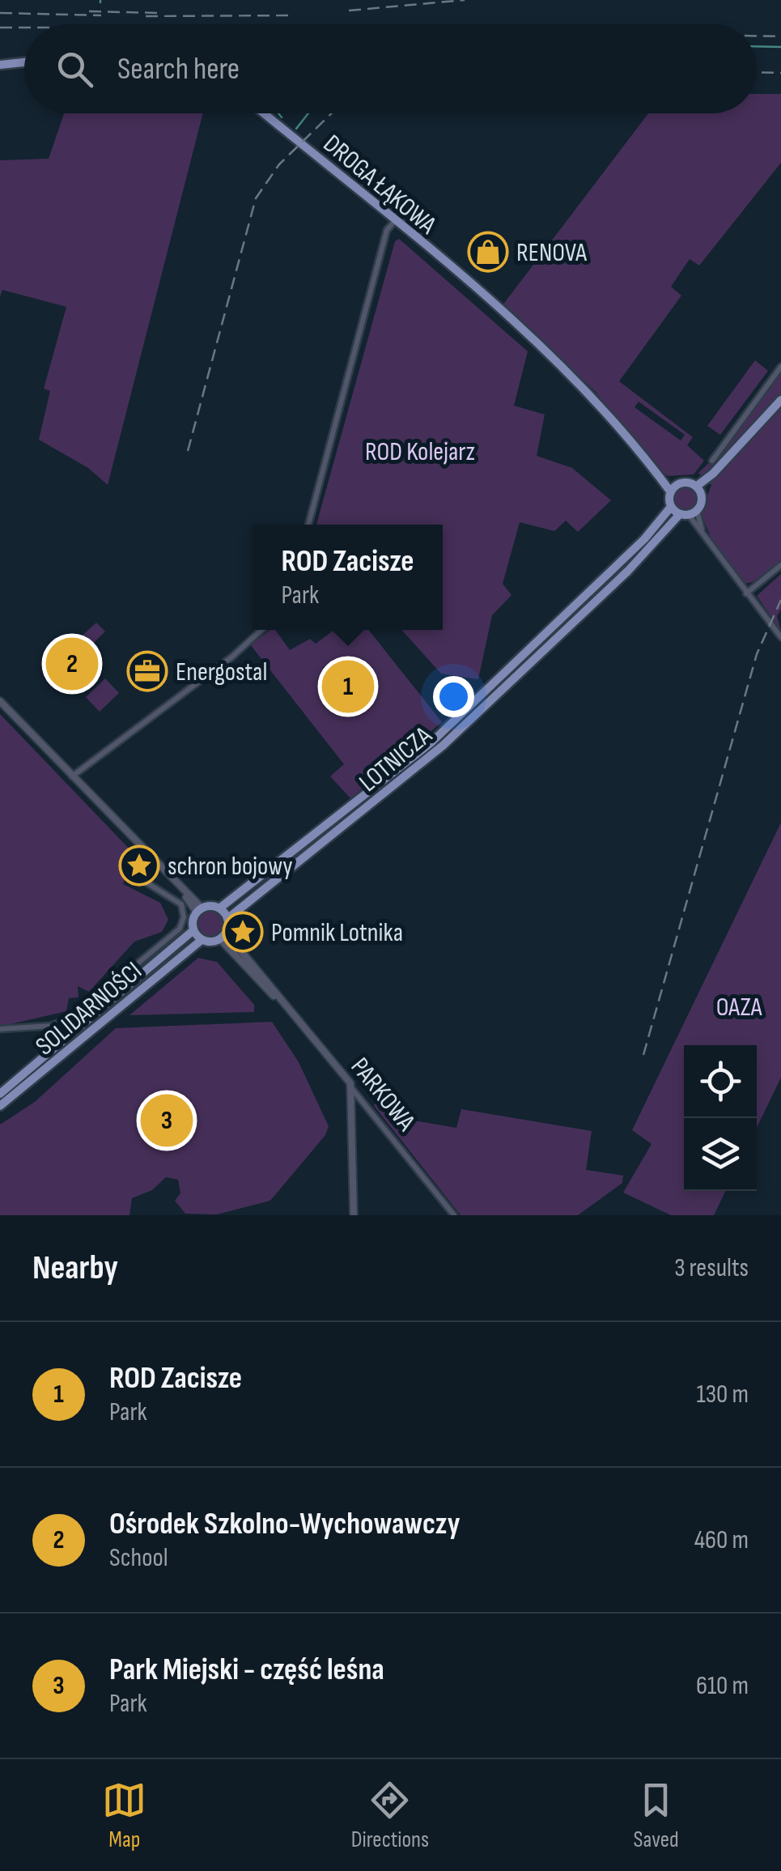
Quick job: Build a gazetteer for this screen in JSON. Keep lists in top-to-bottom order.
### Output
{
  "streets": {
    "main road": ["DROGA ŁĄKOWA", "LOTNICZA", "SOLIDARNOŚCI"],
    "street": ["PARKOWA"]
  },
  "crossings": [
    ["LOTNICZA", "SOLIDARNOŚCI"],
    ["LOTNICZA", "PARKOWA"],
    ["SOLIDARNOŚCI", "PARKOWA"]
  ],
  "parks": ["ROD Kolejarz", "OAZA"],
  "places": {
    "shop": ["RENOVA"],
    "office": ["Energostal"],
    "place": ["schron bojowy", "Pomnik Lotnika"]
  },
  "page": {
    "search": "Search here",
    "popup": ["ROD Zacisze", "Park"],
    "pins": ["2", "1", "3"],
    "heading": ["Nearby", "3 results"],
    "list": [
      {
        "mark": "1",
        "name": "ROD Zacisze",
        "note": "Park",
        "value": "130 m"
      },
      {
        "mark": "2",
        "name": "Ośrodek Szkolno-Wychowawczy",
        "note": "School",
        "value": "460 m"
      },
      {
        "mark": "3",
        "name": "Park Miejski - część leśna",
        "note": "Park",
        "value": "610 m"
      }
    ],
    "nav": ["Map", "Directions", "Saved"]
  }
}
